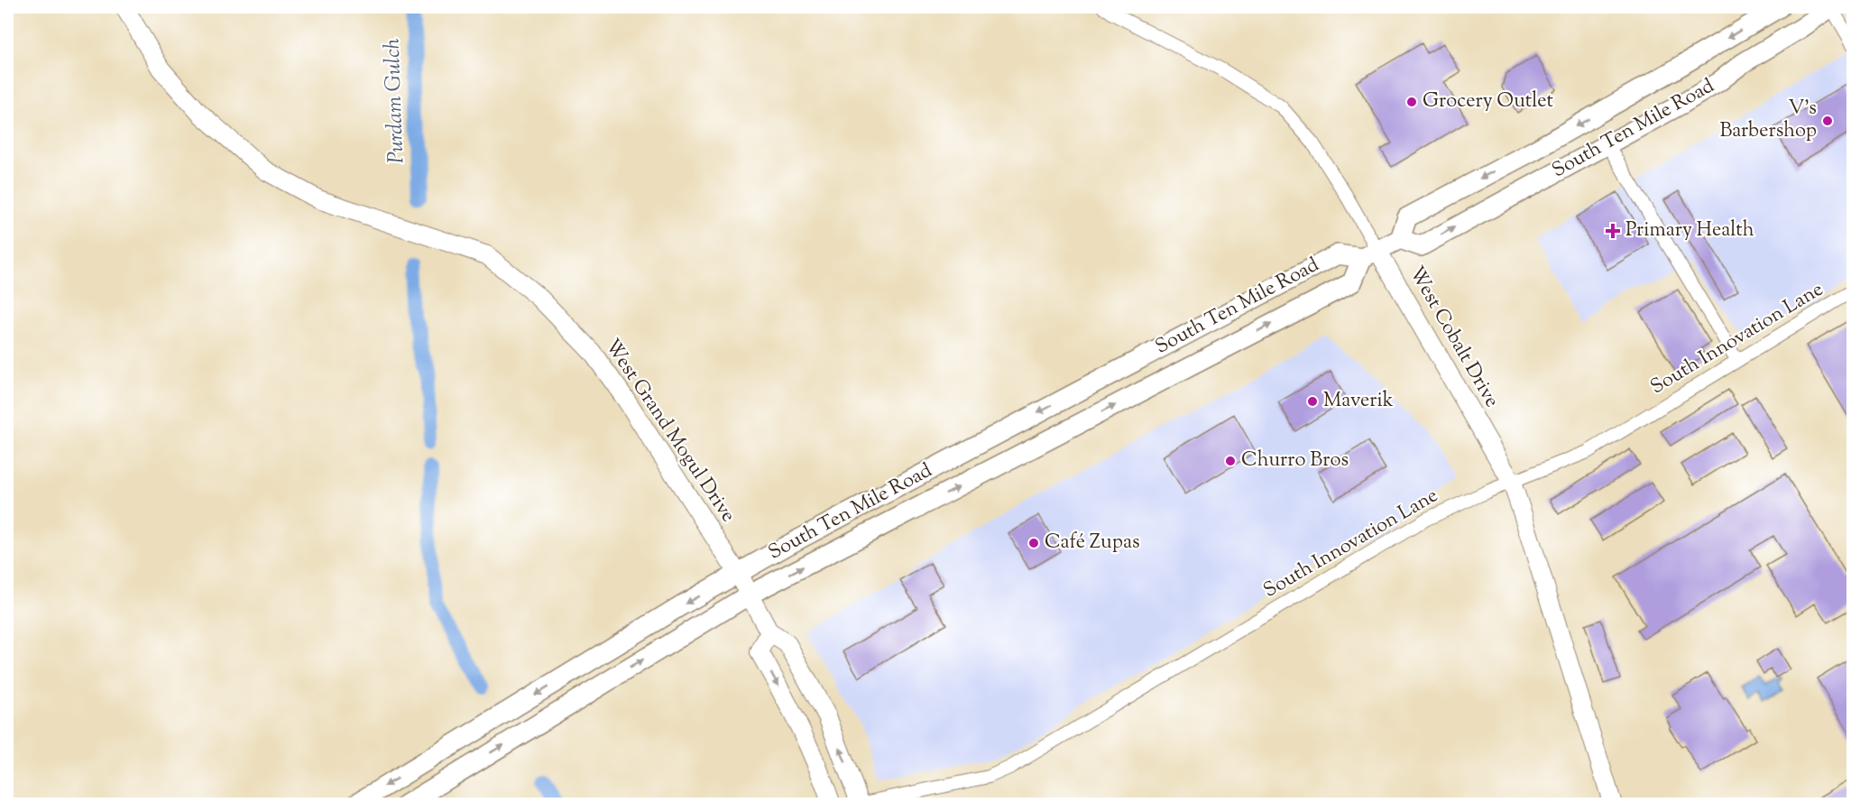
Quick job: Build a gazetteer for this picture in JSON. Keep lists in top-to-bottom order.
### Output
{
  "streets": {
    "main road": ["South Ten Mile Road"],
    "street": ["West Cobalt Drive", "South Innovation Lane", "West Grand Mogul Drive"]
  },
  "crossings": [
    ["South Ten Mile Road", "West Cobalt Drive"],
    ["South Ten Mile Road", "West Grand Mogul Drive"],
    ["West Cobalt Drive", "South Innovation Lane"]
  ],
  "water": ["Purdam Gulch"],
  "places": {
    "other": [
      "Grocery Outlet",
      "V's Barbershop",
      "Maverik",
      "Churro Bros",
      "Café Zupas"
    ],
    "health": ["Primary Health"]
  }
}
